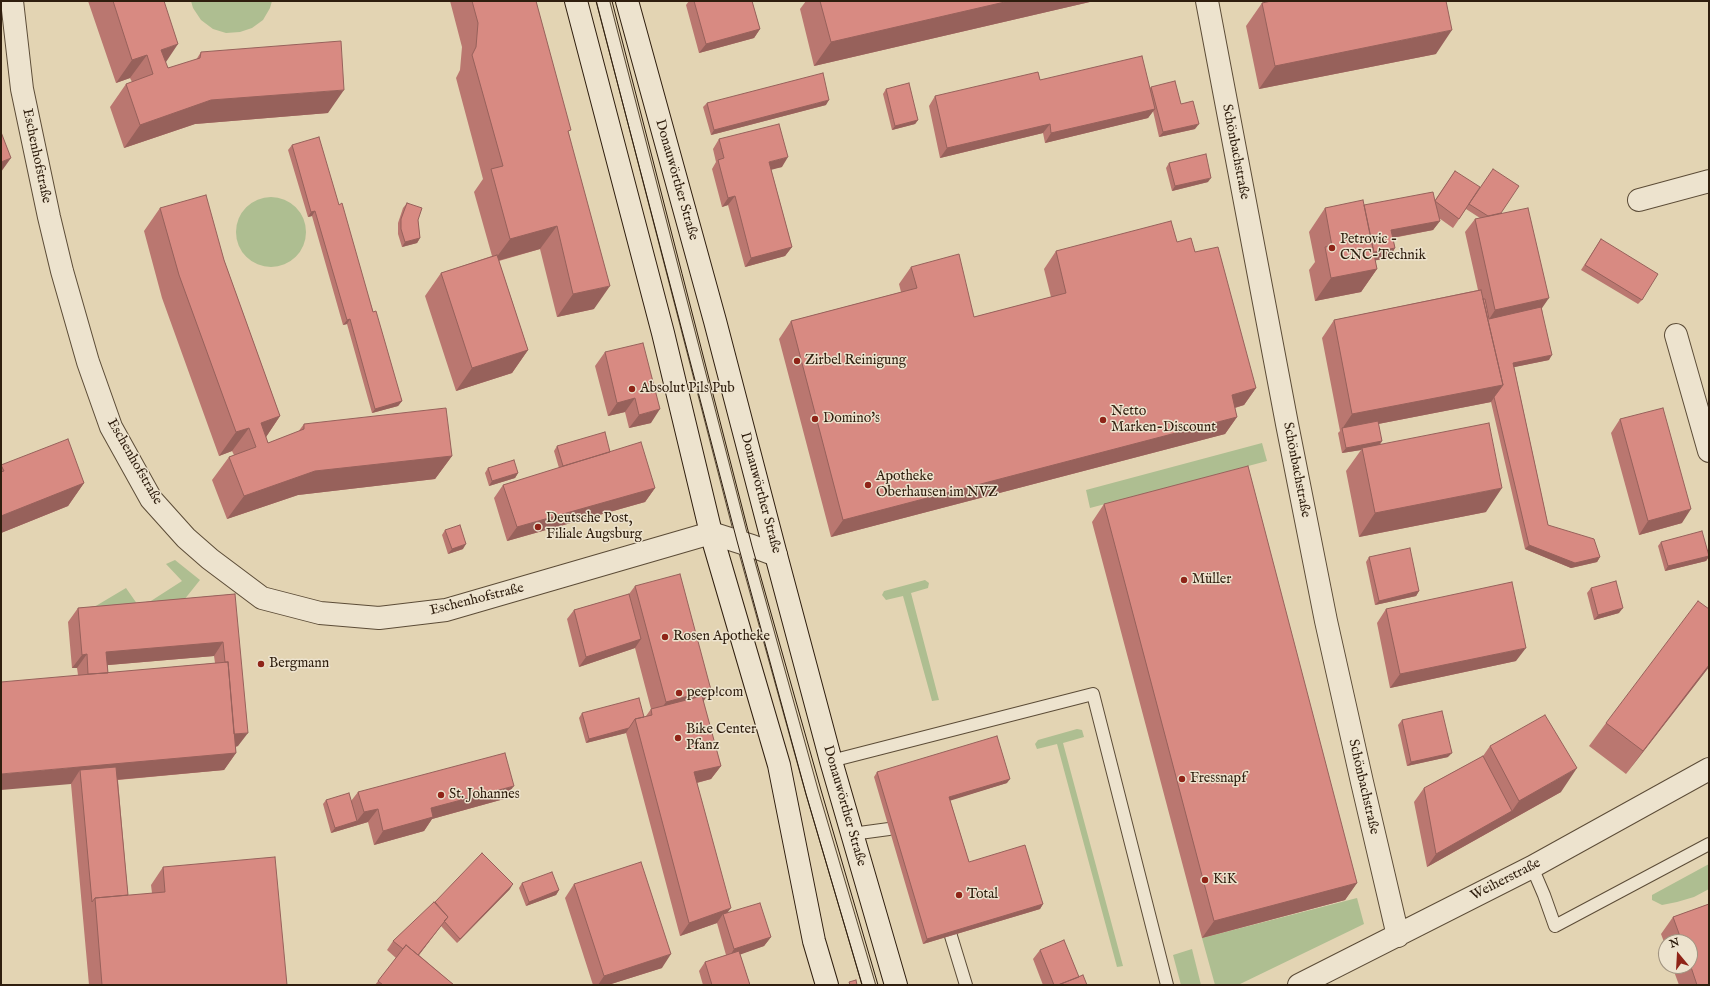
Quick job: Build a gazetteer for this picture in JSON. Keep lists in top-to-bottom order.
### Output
{
  "streets": {
    "street": [
      "Schönbachstraße",
      "Eschenhofstraße",
      "Donauwörther Straße",
      "Weiherstraße"
    ]
  },
  "crossings": [
    ["Schönbachstraße", "Weiherstraße"]
  ],
  "places": [
    "Petrovic - CNC-Technik",
    "Zirbel Reinigung",
    "Absolut Pils Pub",
    "Domino's",
    "Netto Marken-Discount",
    "Apotheke Oberhausen im NVZ",
    "Deutsche Post, Filiale Augsburg",
    "Müller",
    "Rosen Apotheke",
    "Bergmann",
    "peep!com",
    "Bike Center Pfanz",
    "Fressnapf",
    "St. Johannes",
    "KiK",
    "Total"
  ],
  "north": "top"
}
